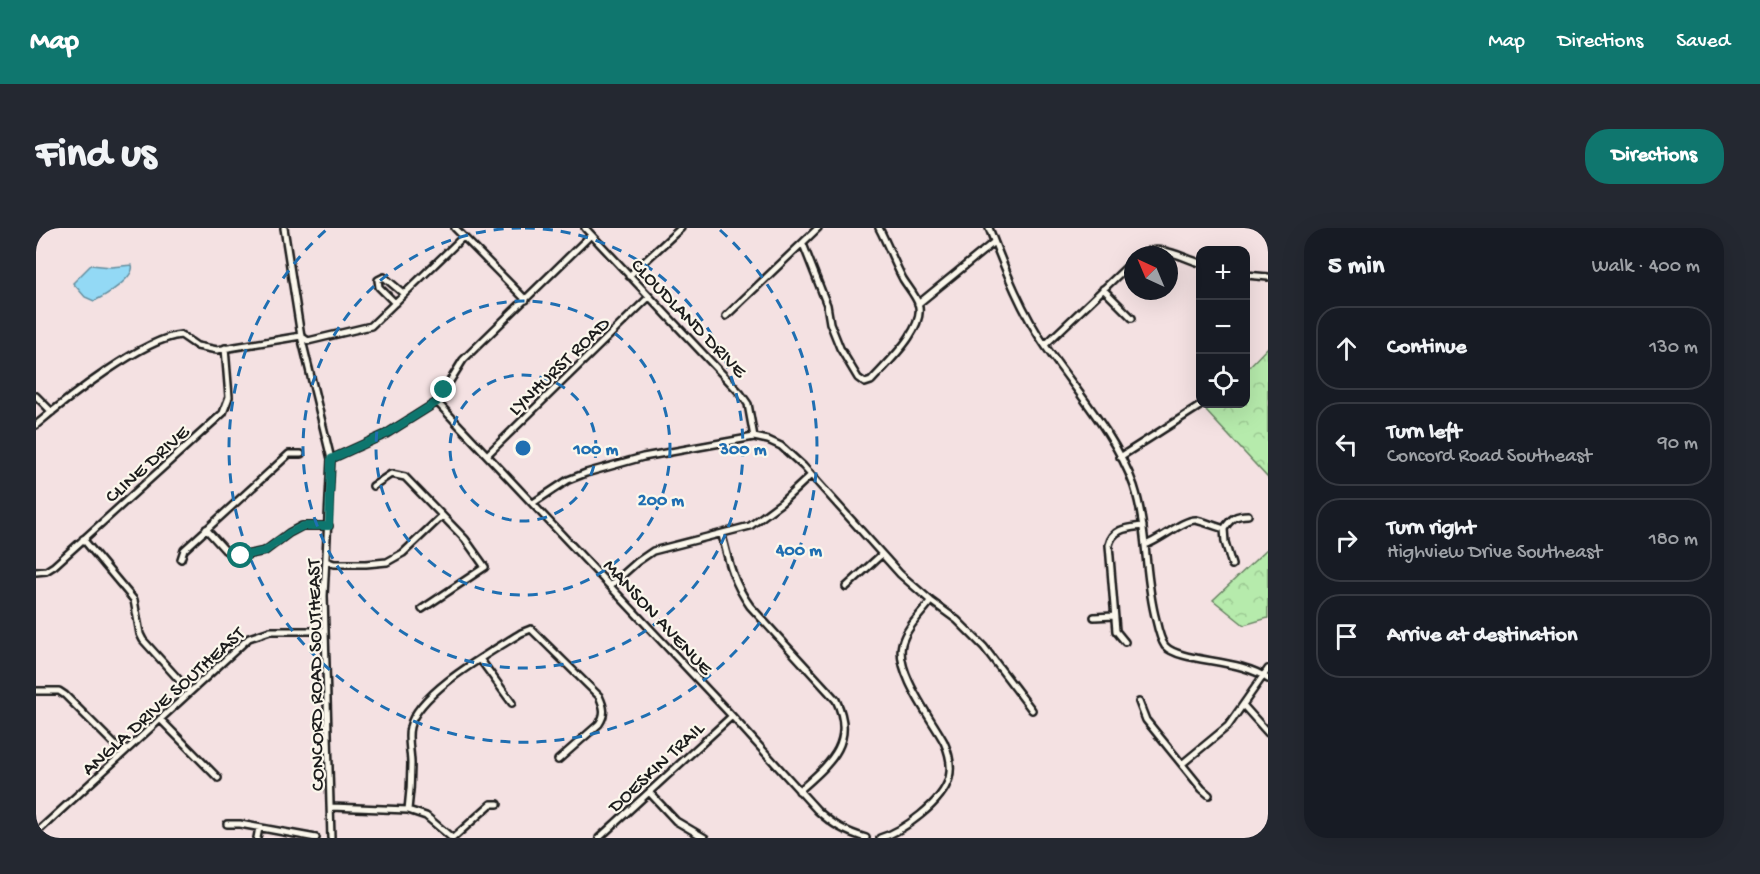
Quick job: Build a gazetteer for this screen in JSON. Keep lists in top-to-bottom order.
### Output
{
  "streets": {
    "street": [
      "CLOUDLAND DRIVE",
      "LYNHURST ROAD",
      "CLINE DRIVE",
      "MANSON AVENUE",
      "CONCORD ROAD SOUTHEAST",
      "ANGLA DRIVE SOUTHEAST",
      "DOESKIN TRAIL"
    ]
  },
  "crossings": [
    ["CLOUDLAND DRIVE", "LYNHURST ROAD"],
    ["LYNHURST ROAD", "MANSON AVENUE"],
    ["MANSON AVENUE", "DOESKIN TRAIL"],
    ["CONCORD ROAD SOUTHEAST", "ANGLA DRIVE SOUTHEAST"]
  ],
  "north": "top left",
  "page": {
    "header": "Map",
    "nav": ["Map", "Directions", "Saved"],
    "buttons": "Directions",
    "title": "Find us",
    "heading": ["5 min", "Walk · 400 m"],
    "map_buttons": ["+", "−"],
    "list": [
      ["Continue", "130 m"],
      ["Turn left", "Concord Road Southeast", "90 m"],
      ["Turn right", "Highview Drive Southeast", "180 m"],
      "Arrive at destination"
    ]
  },
  "rings": [
    "100 m",
    "300 m",
    "200 m",
    "400 m"
  ]
}
